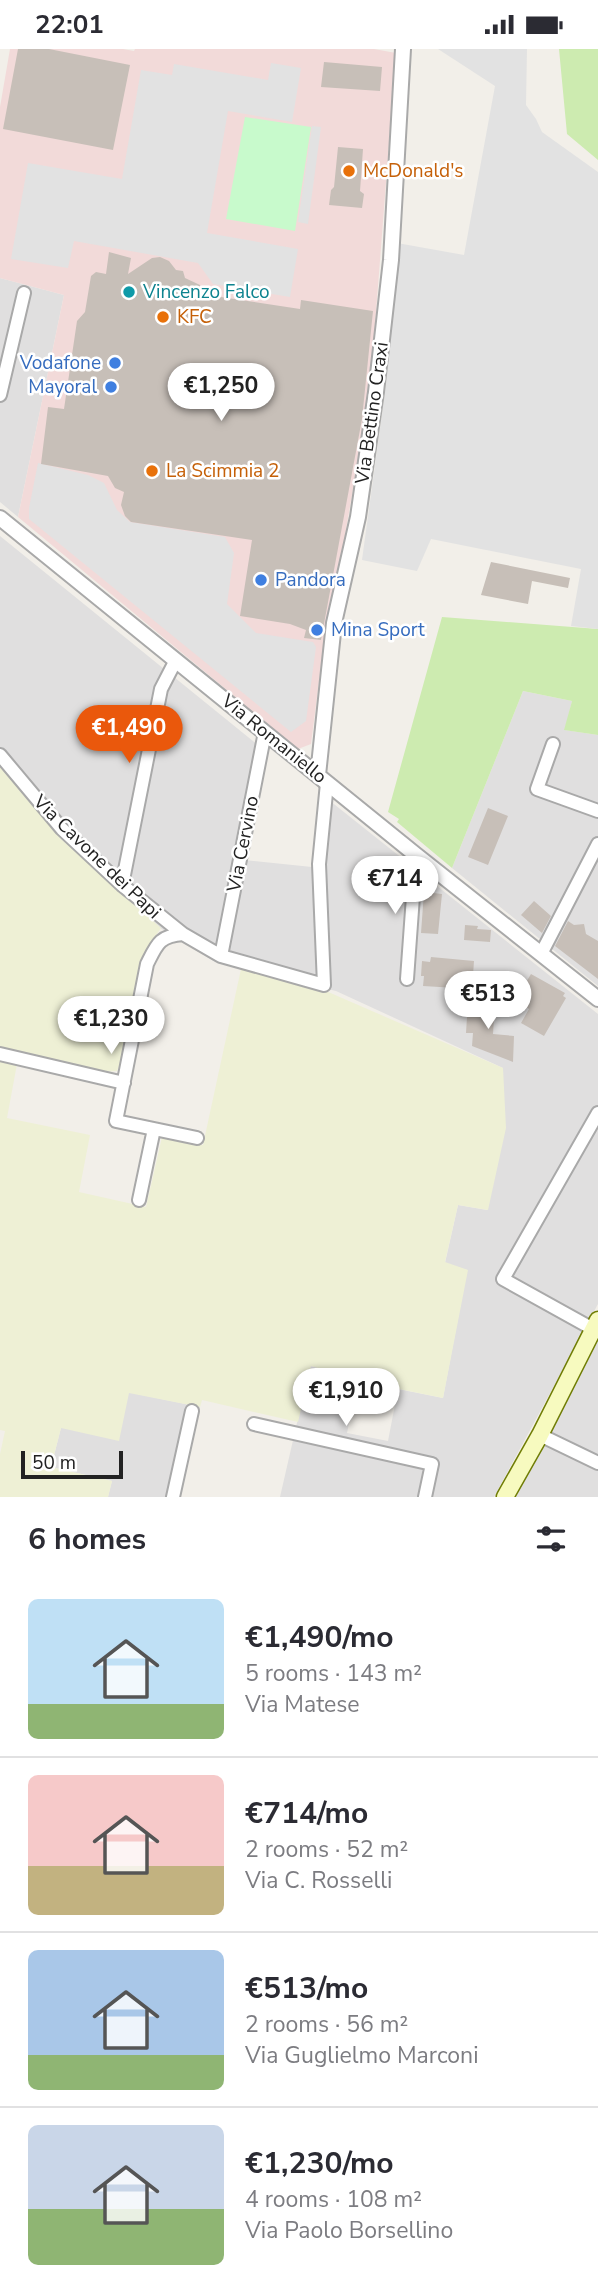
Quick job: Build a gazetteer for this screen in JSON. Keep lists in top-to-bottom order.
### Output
{
  "streets": {
    "street": [
      "Via Bettino Craxi",
      "Via Romaniello",
      "Via Cervino",
      "Via Cavone dei Papi"
    ]
  },
  "crossings": [
    ["Via Bettino Craxi", "Via Romaniello"],
    ["Via Bettino Craxi", "Via Cavone dei Papi"],
    ["Via Romaniello", "Via Cervino"],
    ["Via Romaniello", "Via Cavone dei Papi"],
    ["Via Cervino", "Via Cavone dei Papi"]
  ],
  "places": [
    "McDonald's",
    "Vincenzo Falco",
    "KFC",
    "Vodafone",
    "Mayoral",
    "La Scimmia 2",
    "Pandora",
    "Mina Sport"
  ],
  "scale_bar": "50 m",
  "page": {
    "status": "22:01",
    "price": [
      "€1,250",
      "€1,490",
      "€714",
      "€513",
      "€1,230",
      "€1,910"
    ],
    "scale": "50 m",
    "heading": "6 homes",
    "list": [
      {
        "name": "€1,490/mo",
        "note": "5 rooms · 143 m² · Via Matese"
      },
      {
        "name": "€714/mo",
        "note": "2 rooms · 52 m² · Via C. Rosselli"
      },
      {
        "name": "€513/mo",
        "note": "2 rooms · 56 m² · Via Guglielmo Marconi"
      },
      {
        "name": "€1,230/mo",
        "note": "4 rooms · 108 m² · Via Paolo Borsellino"
      }
    ]
  }
}
